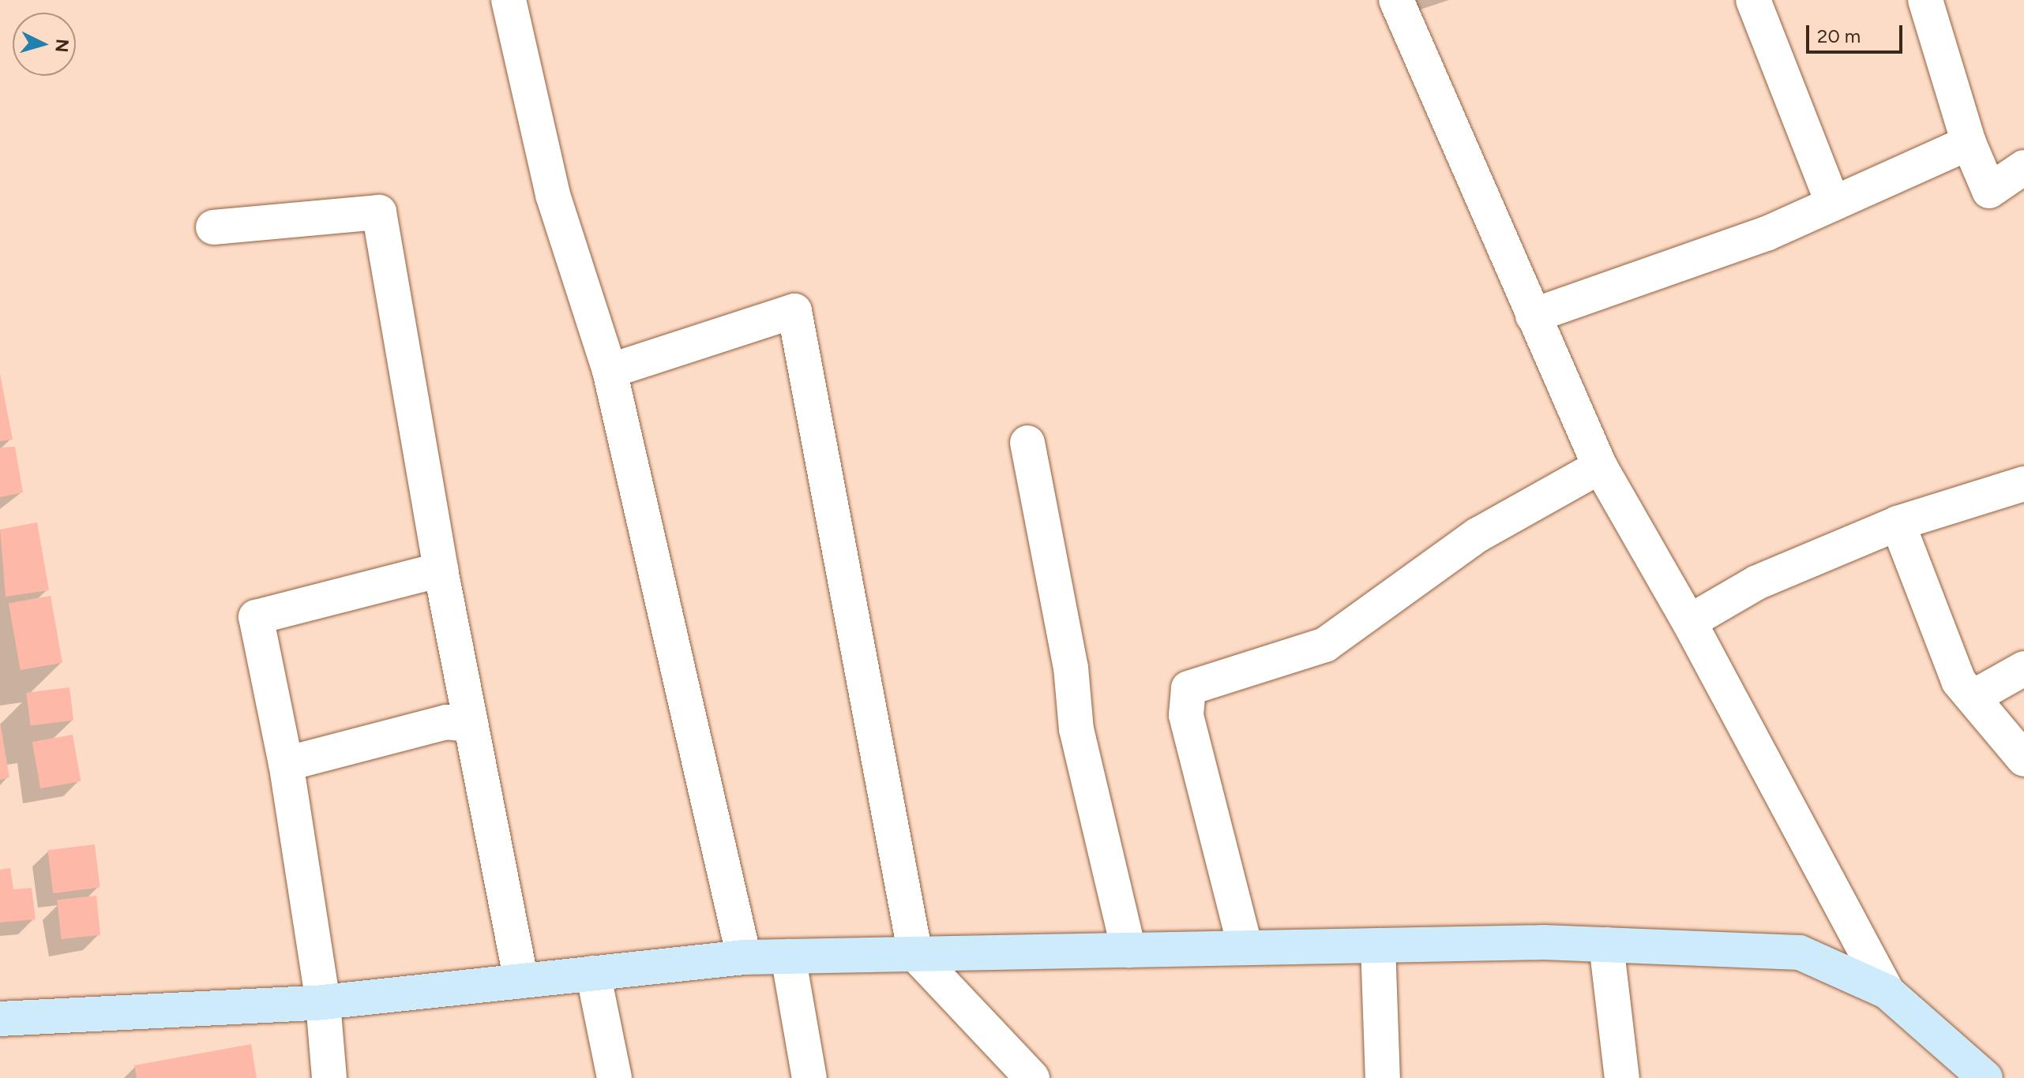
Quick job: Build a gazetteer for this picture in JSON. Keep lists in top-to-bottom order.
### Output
{
  "scale_bar": "20 m",
  "north": "right"
}
